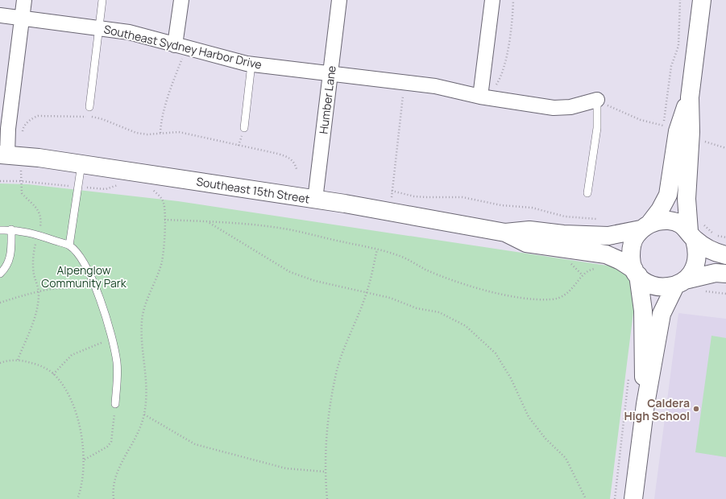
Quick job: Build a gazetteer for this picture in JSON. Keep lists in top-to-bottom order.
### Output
{
  "streets": {
    "main road": ["Southeast 15th Street"],
    "street": ["Southeast Sydney Harbor Drive", "Humber Lane"]
  },
  "crossings": [
    ["Southeast Sydney Harbor Drive", "Humber Lane"],
    ["Humber Lane", "Southeast 15th Street"]
  ],
  "parks": ["Alpenglow Community Park"],
  "places": ["Caldera High School"]
}
